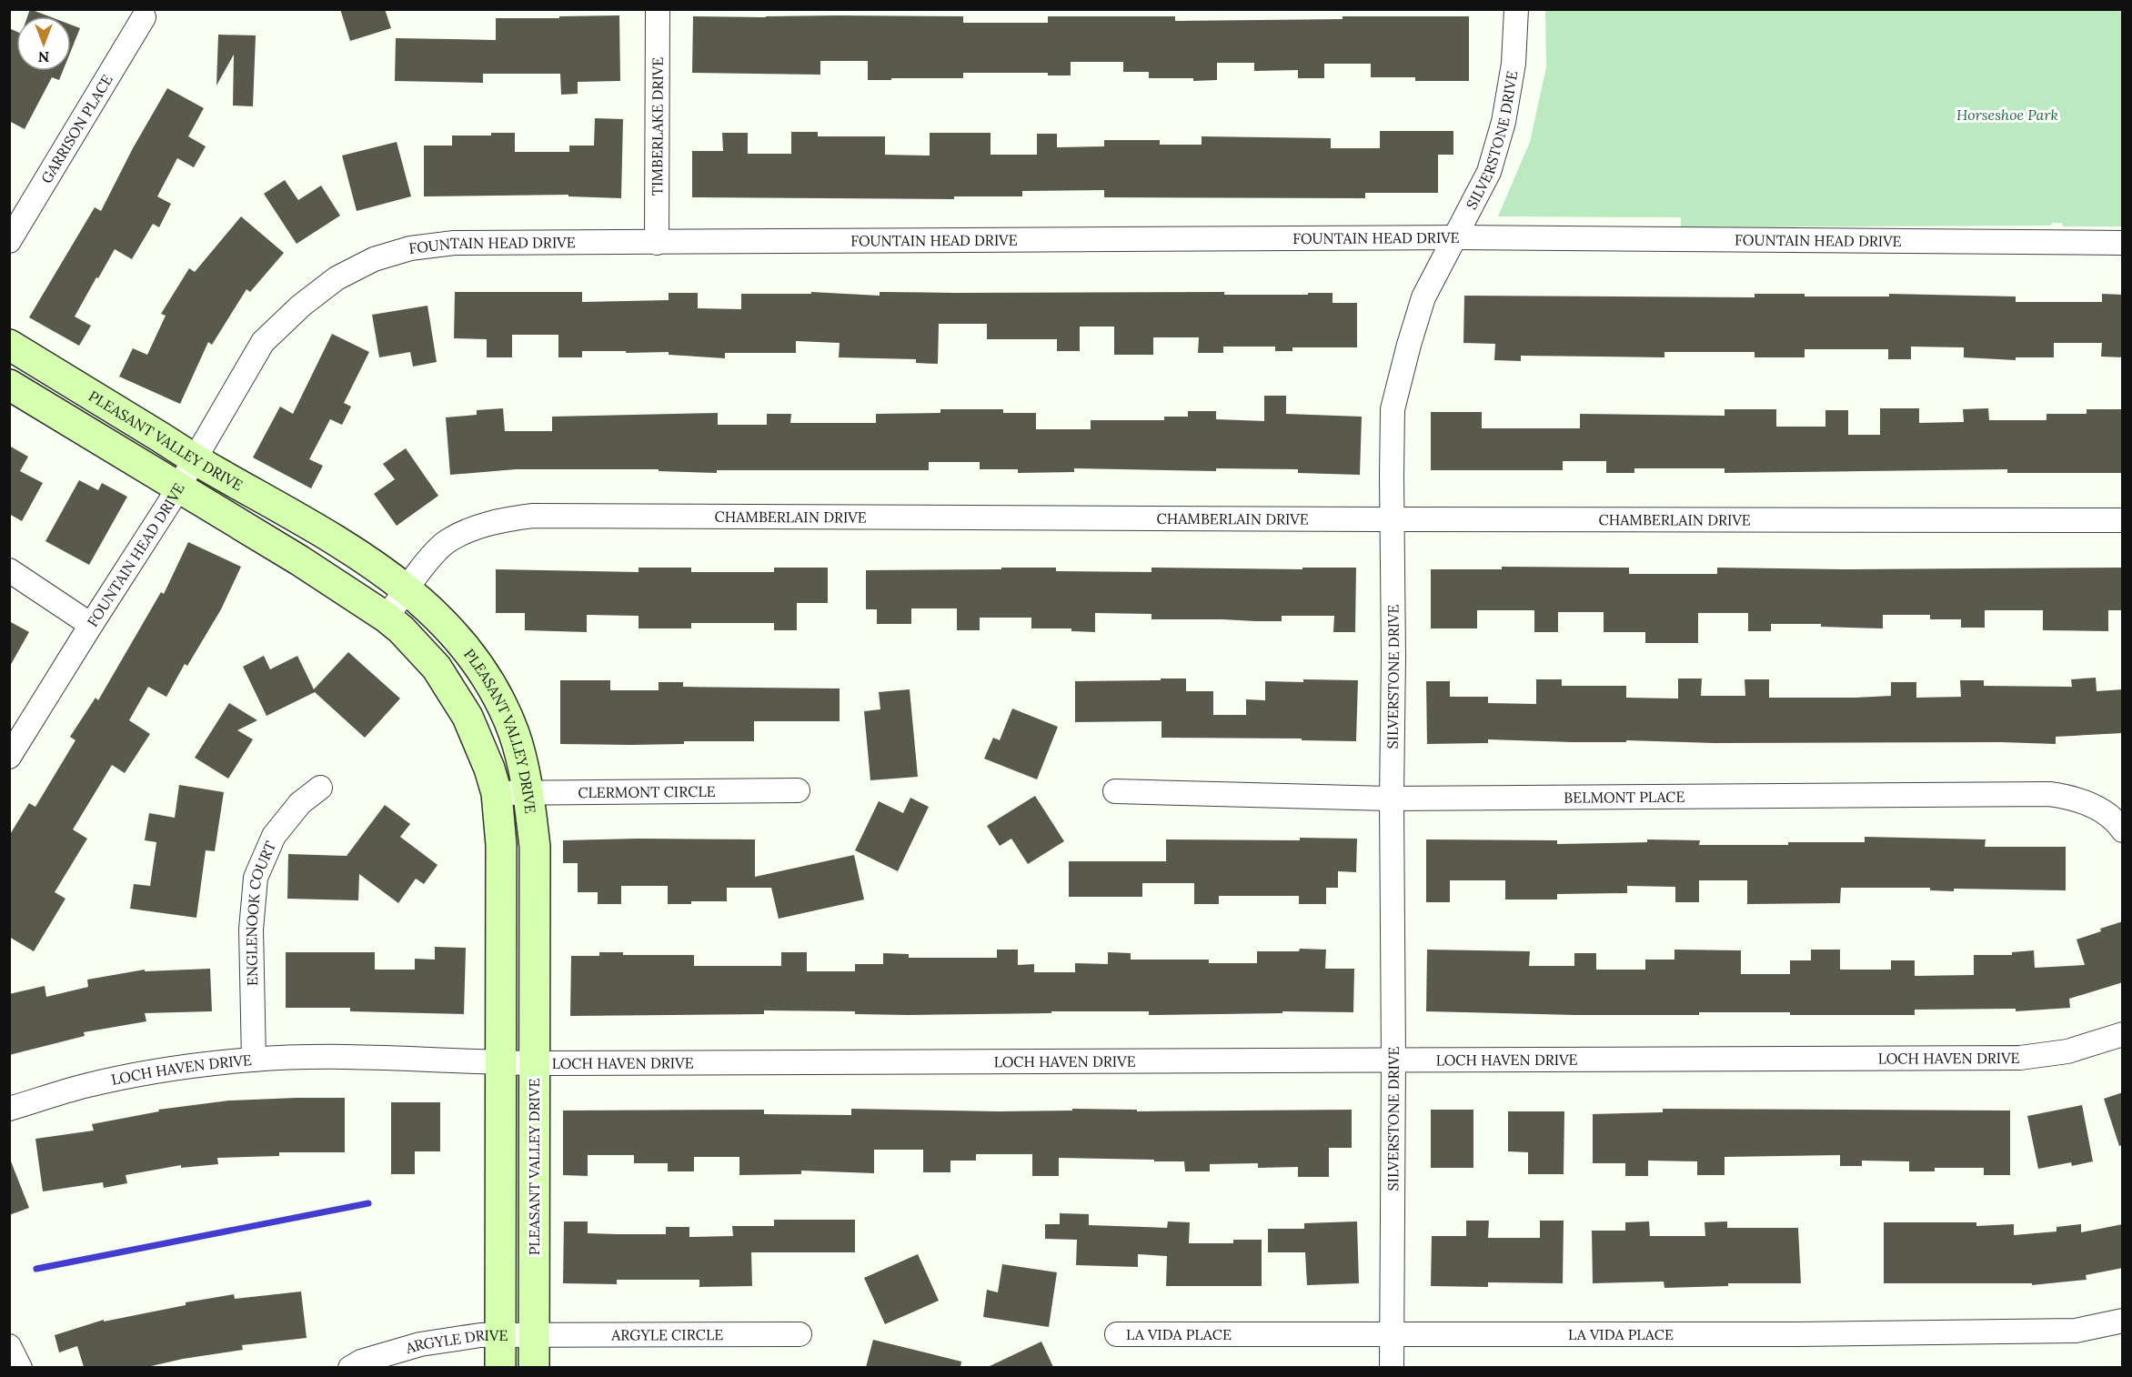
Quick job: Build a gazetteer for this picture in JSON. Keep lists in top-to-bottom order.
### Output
{
  "streets": {
    "street": [
      "TIMBERLAKE DRIVE",
      "GARRISON PLACE",
      "SILVERSTONE DRIVE",
      "FOUNTAIN HEAD DRIVE",
      "PLEASANT VALLEY DRIVE",
      "CHAMBERLAIN DRIVE",
      "CLERMONT CIRCLE",
      "BELMONT PLACE",
      "ENGLENOOK COURT",
      "LOCH HAVEN DRIVE",
      "ARGYLE CIRCLE",
      "LA VIDA PLACE",
      "ARGYLE DRIVE"
    ]
  },
  "crossings": [
    ["TIMBERLAKE DRIVE", "FOUNTAIN HEAD DRIVE"],
    ["SILVERSTONE DRIVE", "FOUNTAIN HEAD DRIVE"],
    ["SILVERSTONE DRIVE", "CHAMBERLAIN DRIVE"],
    ["SILVERSTONE DRIVE", "BELMONT PLACE"],
    ["SILVERSTONE DRIVE", "LOCH HAVEN DRIVE"],
    ["SILVERSTONE DRIVE", "LA VIDA PLACE"],
    ["FOUNTAIN HEAD DRIVE", "PLEASANT VALLEY DRIVE"],
    ["PLEASANT VALLEY DRIVE", "CHAMBERLAIN DRIVE"],
    ["PLEASANT VALLEY DRIVE", "CLERMONT CIRCLE"],
    ["PLEASANT VALLEY DRIVE", "LOCH HAVEN DRIVE"],
    ["PLEASANT VALLEY DRIVE", "ARGYLE CIRCLE"],
    ["PLEASANT VALLEY DRIVE", "ARGYLE DRIVE"],
    ["ENGLENOOK COURT", "LOCH HAVEN DRIVE"],
    ["ARGYLE CIRCLE", "ARGYLE DRIVE"]
  ],
  "parks": ["Horseshoe Park"],
  "north": "bottom"
}
